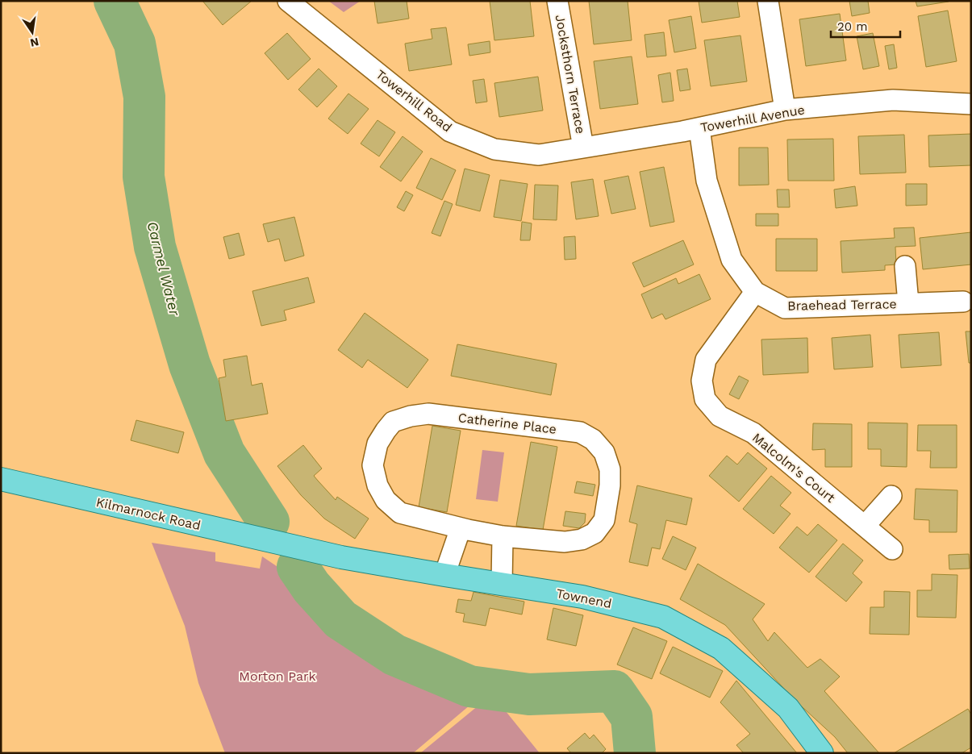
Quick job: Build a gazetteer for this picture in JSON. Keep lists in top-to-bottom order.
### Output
{
  "streets": {
    "main road": ["Kilmarnock Road", "Townend"],
    "street": [
      "Jocksthorn Terrace",
      "Towerhill Road",
      "Towerhill Avenue",
      "Braehead Terrace",
      "Catherine Place",
      "Malcolm's Court"
    ]
  },
  "crossings": [
    ["Jocksthorn Terrace", "Towerhill Road"],
    ["Jocksthorn Terrace", "Towerhill Avenue"],
    ["Towerhill Road", "Towerhill Avenue"],
    ["Towerhill Avenue", "Braehead Terrace"],
    ["Braehead Terrace", "Malcolm's Court"],
    ["Kilmarnock Road", "Townend"]
  ],
  "water": ["Carmel Water"],
  "parks": ["Morton Park"],
  "scale_bar": "20 m",
  "north": "bottom"
}
